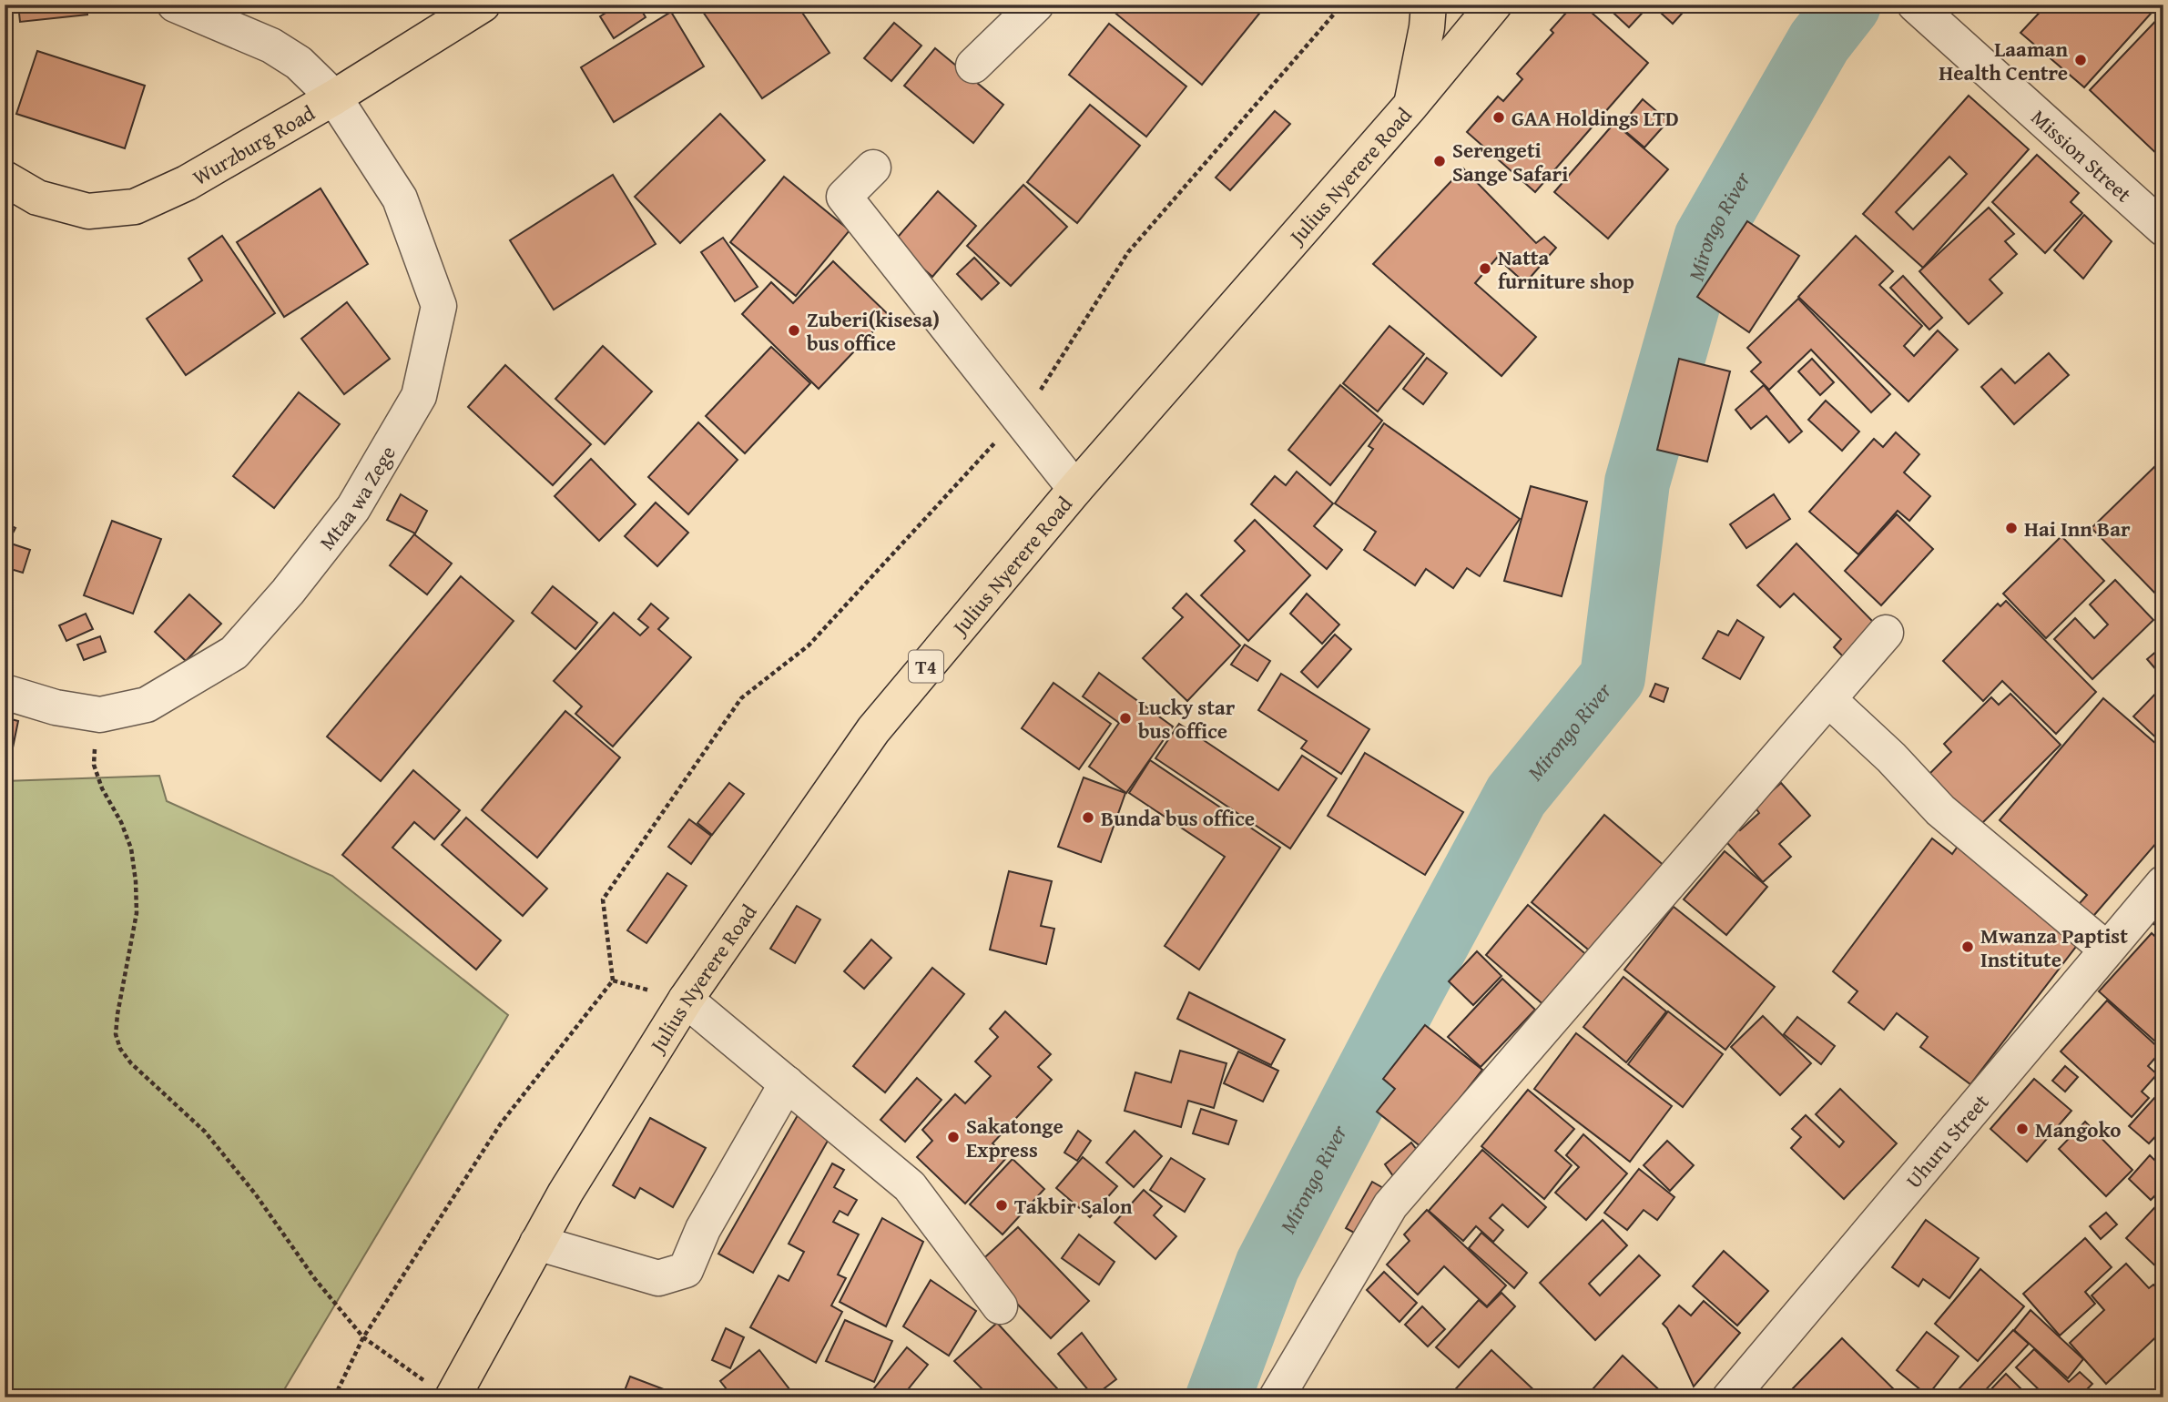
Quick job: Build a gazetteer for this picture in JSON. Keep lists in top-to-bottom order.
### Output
{
  "streets": {
    "main road": ["Wurzburg Road", "Julius Nyerere Road", "T4"],
    "street": ["Mission Street", "Mtaa wa Zege", "Uhuru Street"]
  },
  "crossings": [
    ["Wurzburg Road", "Mtaa wa Zege"]
  ],
  "water": ["Mirongo River"],
  "places": [
    "Laaman Health Centre",
    "GAA Holdings LTD",
    "Serengeti Sange Safari",
    "Natta furniture shop",
    "Zuberi(kisesa) bus office",
    "Hai Inn Bar",
    "Lucky star bus office",
    "Bunda bus office",
    "Mwanza Paptist Institute",
    "Mangoko",
    "Sakatonge Express",
    "Takbir Salon"
  ]
}
